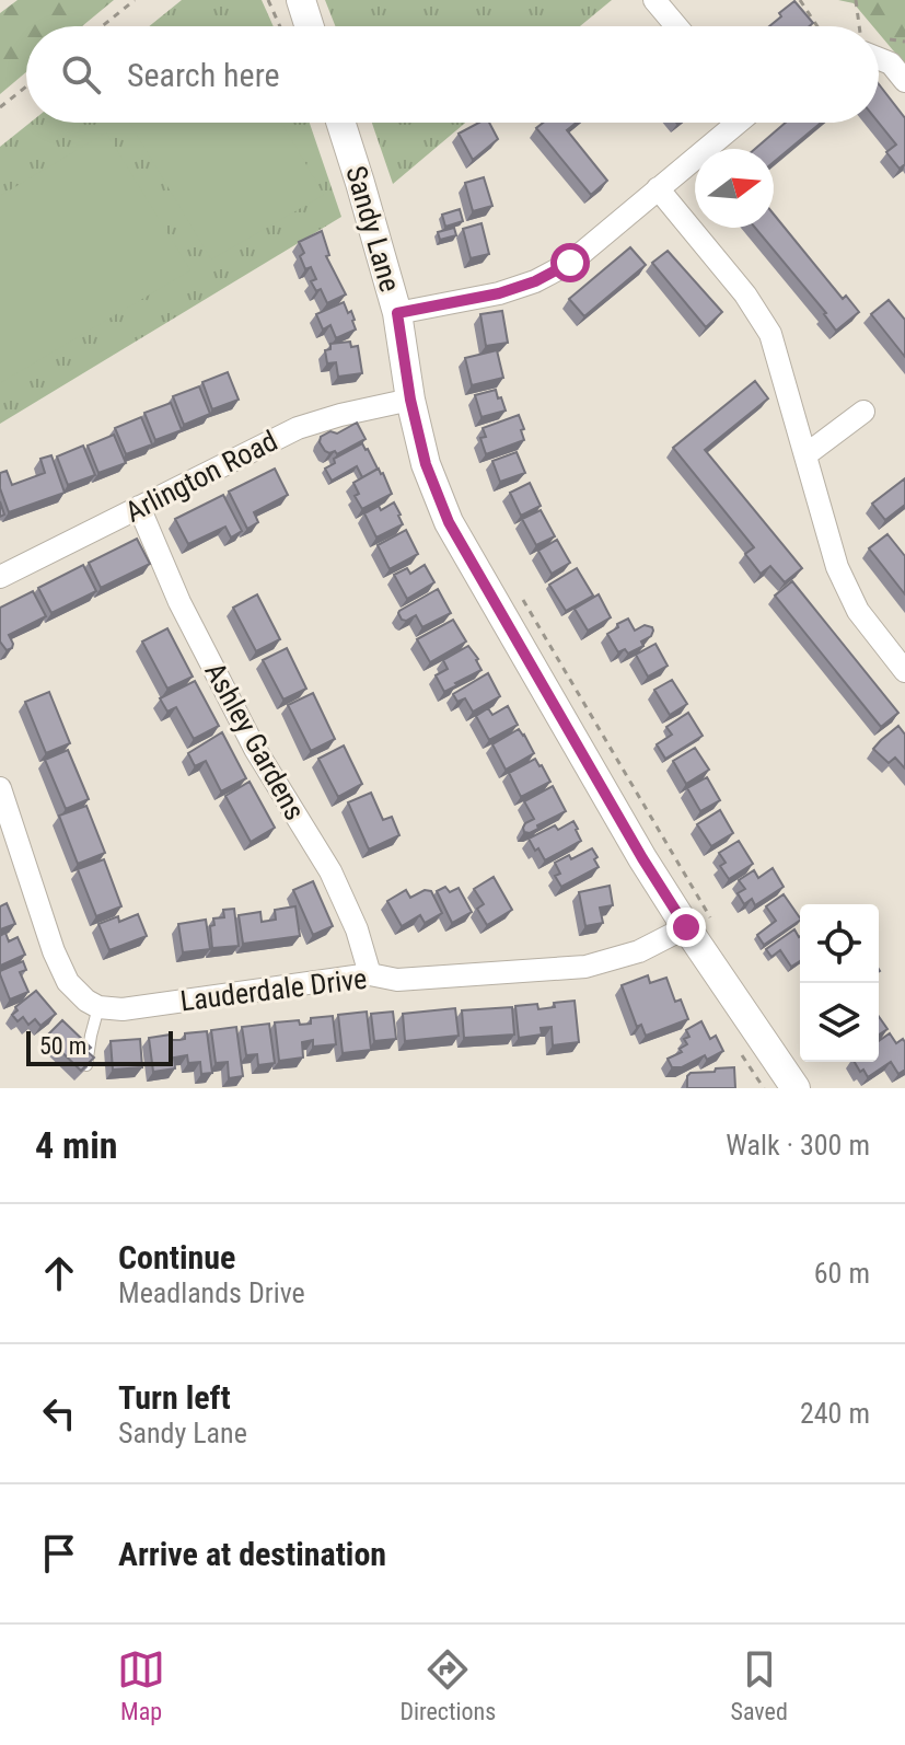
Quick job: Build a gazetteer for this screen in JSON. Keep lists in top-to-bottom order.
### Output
{
  "streets": {
    "street": [
      "Sandy Lane",
      "Arlington Road",
      "Ashley Gardens",
      "Lauderdale Drive"
    ]
  },
  "crossings": [
    ["Sandy Lane", "Arlington Road"],
    ["Sandy Lane", "Lauderdale Drive"],
    ["Arlington Road", "Ashley Gardens"],
    ["Ashley Gardens", "Lauderdale Drive"]
  ],
  "scale_bar": "50 m",
  "north": "right",
  "page": {
    "search": "Search here",
    "scale": "50 m",
    "heading": ["4 min", "Walk · 300 m"],
    "list": [
      ["Continue", "Meadlands Drive", "60 m"],
      ["Turn left", "Sandy Lane", "240 m"],
      "Arrive at destination"
    ],
    "nav": ["Map", "Directions", "Saved"]
  }
}
